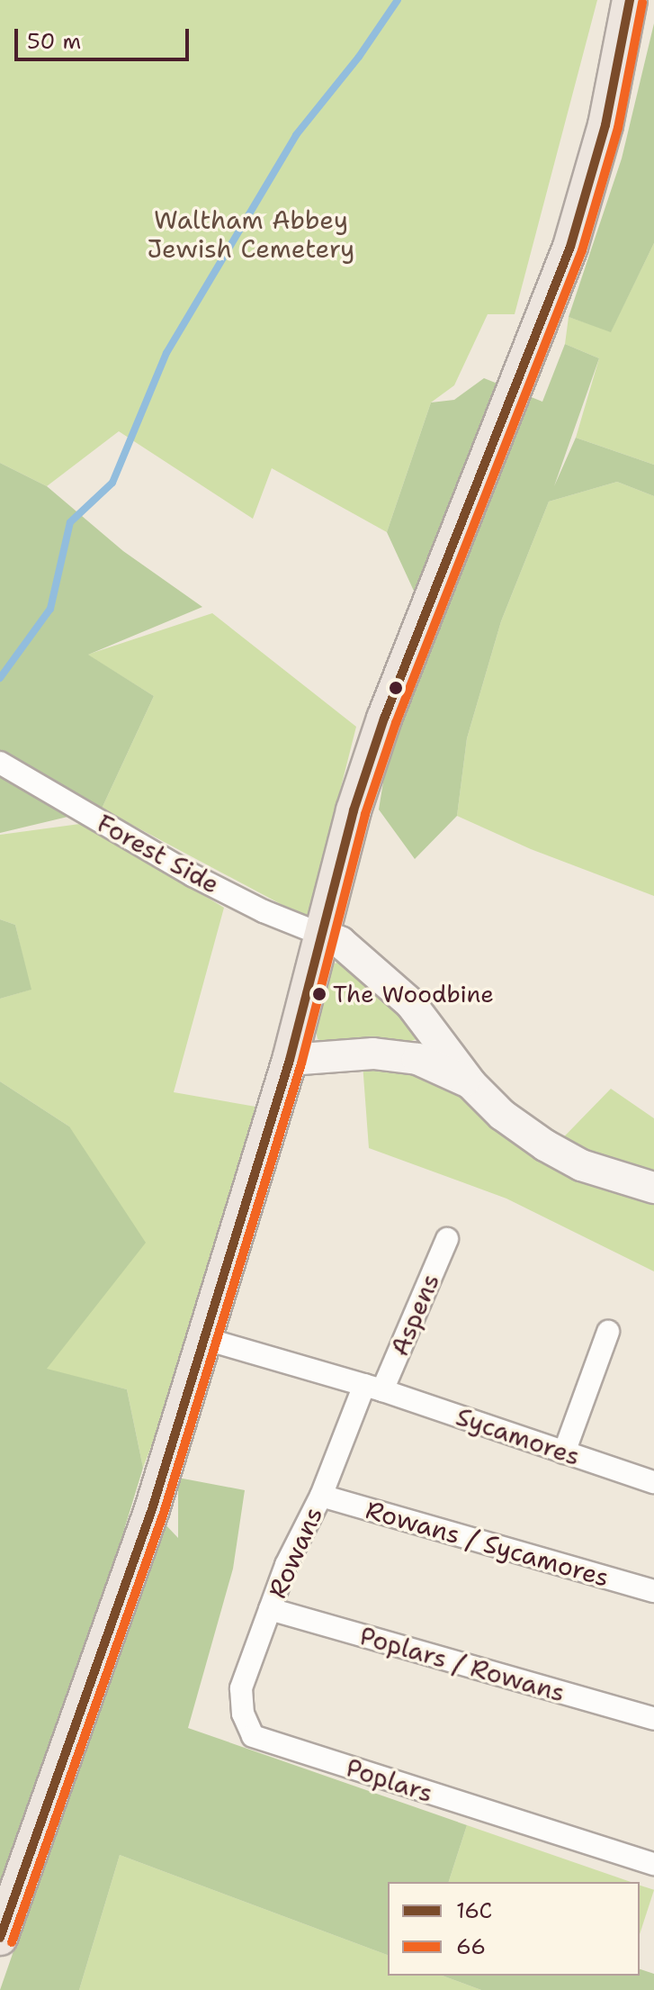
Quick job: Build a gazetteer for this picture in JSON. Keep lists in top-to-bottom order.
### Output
{
  "streets": {
    "street": [
      "Forest Side",
      "Aspens",
      "Sycamores",
      "Rowans / Sycamores",
      "Rowans",
      "Poplars / Rowans",
      "Poplars"
    ]
  },
  "crossings": [
    ["Aspens", "Sycamores"],
    ["Aspens", "Rowans / Sycamores"],
    ["Aspens", "Rowans"],
    ["Rowans / Sycamores", "Rowans"],
    ["Rowans", "Poplars / Rowans"],
    ["Rowans", "Poplars"],
    ["Poplars / Rowans", "Poplars"]
  ],
  "parks": ["Waltham Abbey Jewish Cemetery"],
  "places": ["The Woodbine"],
  "lines": ["transit line 16C", "transit line 66"],
  "legend": ["16C", "66"],
  "scale_bar": "50 m"
}
